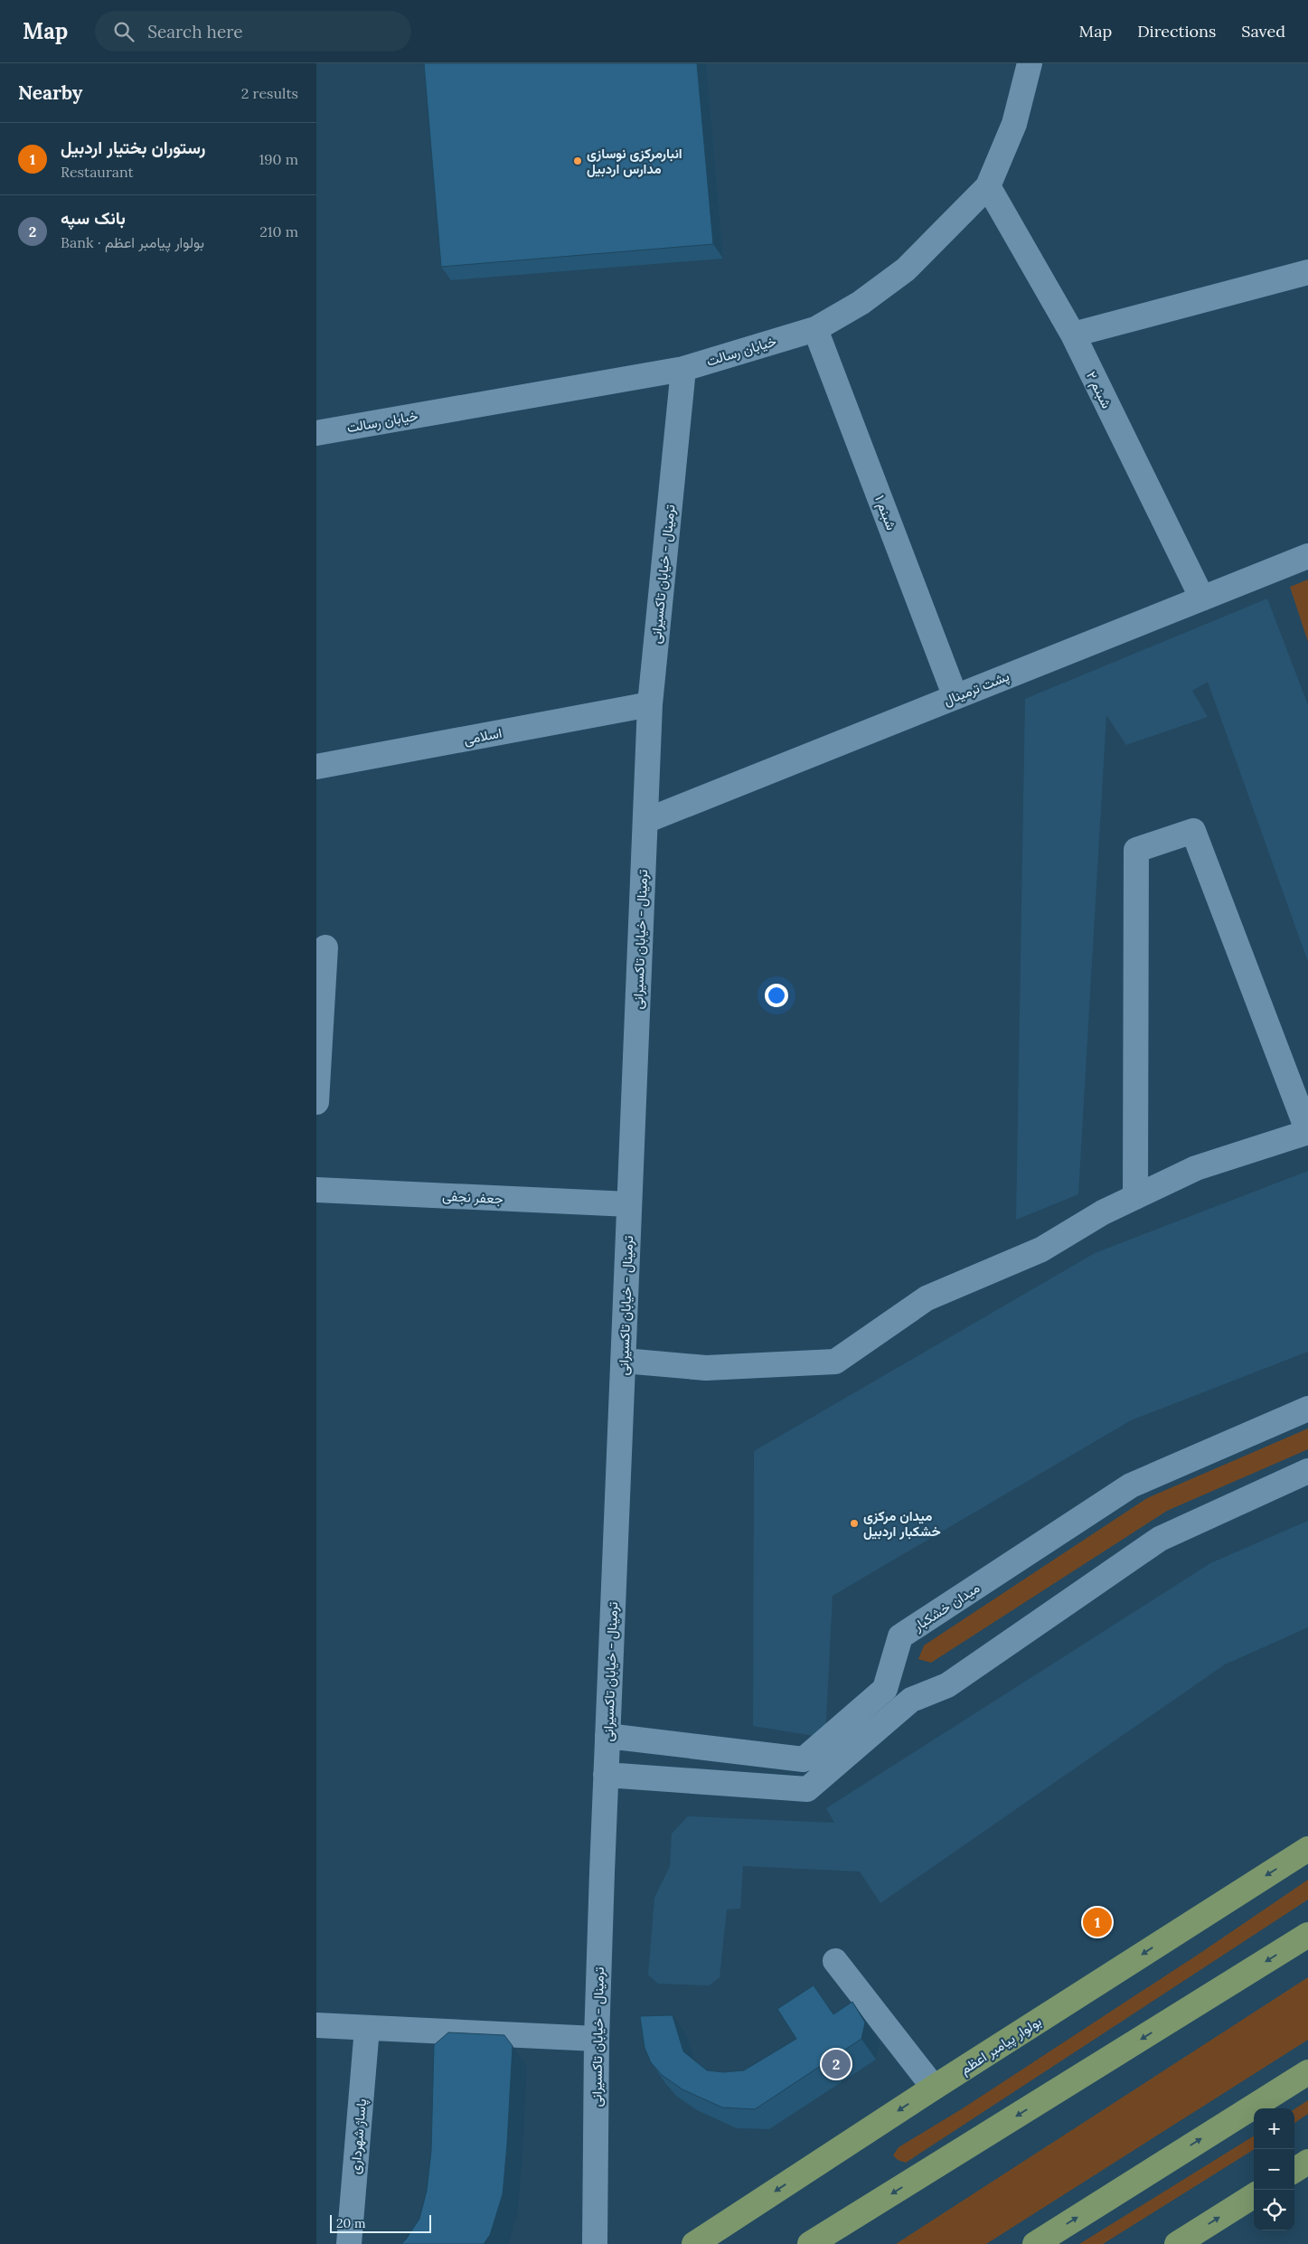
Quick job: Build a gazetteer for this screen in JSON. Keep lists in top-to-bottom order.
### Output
{
  "streets": {
    "main road": ["بولوار پیامبر اعظم"],
    "street": [
      "خیابان رسالت",
      "شبنم ۲",
      "شبنم ۱",
      "ترمینال - خیابان تاکسیرانی",
      "پشت ترمینال",
      "اسلامی",
      "جعفر نجفی",
      "میدان خشکبار",
      "پاساژ شهرداری"
    ]
  },
  "crossings": [
    ["خیابان رسالت", "شبنم ۲"],
    ["خیابان رسالت", "شبنم ۱"],
    ["خیابان رسالت", "ترمینال - خیابان تاکسیرانی"],
    ["شبنم ۲", "پشت ترمینال"],
    ["شبنم ۱", "پشت ترمینال"],
    ["ترمینال - خیابان تاکسیرانی", "پشت ترمینال"],
    ["ترمینال - خیابان تاکسیرانی", "اسلامی"],
    ["ترمینال - خیابان تاکسیرانی", "جعفر نجفی"],
    ["ترمینال - خیابان تاکسیرانی", "میدان خشکبار"]
  ],
  "places": ["انبارمرکزی نوسازی مدارس اردبیل", "میدان مرکزی خشکبار اردبیل"],
  "scale_bar": "20 m",
  "page": {
    "header": "Map",
    "search": "Search here",
    "nav": ["Map", "Directions", "Saved"],
    "heading": ["Nearby", "2 results"],
    "list": [
      {
        "mark": "1",
        "name": "رستوران بختیار اردبیل",
        "note": "Restaurant",
        "value": "190 m"
      },
      {
        "mark": "2",
        "name": "بانک سپه",
        "note": "Bank · بولوار پیامبر اعظم",
        "value": "210 m"
      }
    ],
    "pins": ["1", "2"],
    "map_buttons": ["+", "−"],
    "scale": "20 m"
  }
}
